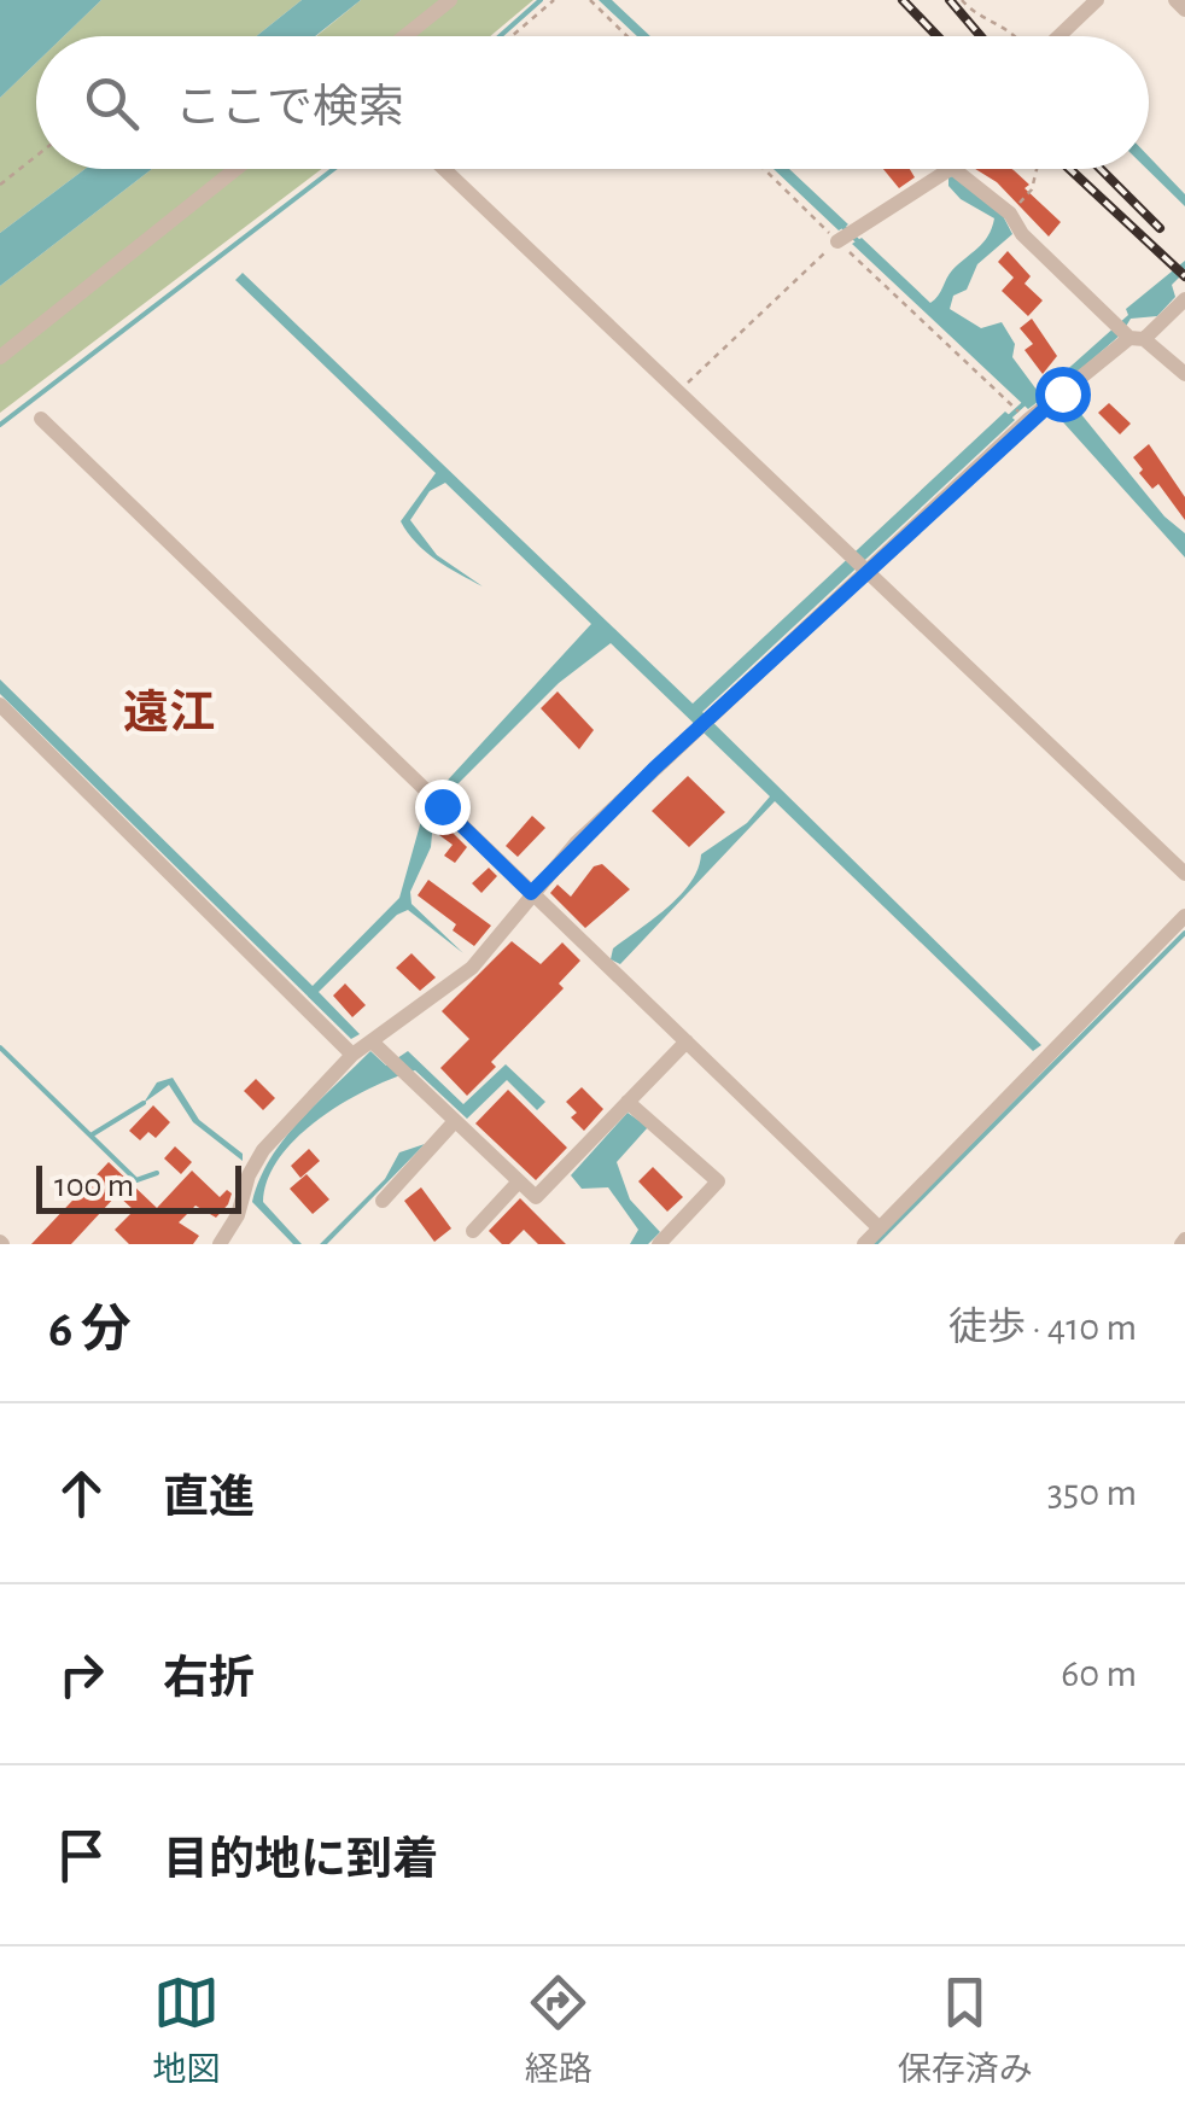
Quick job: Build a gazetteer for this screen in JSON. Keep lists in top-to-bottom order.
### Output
{
  "districts": ["遠江"],
  "scale_bar": "100 m",
  "page": {
    "search": "ここで検索",
    "scale": "100 m",
    "heading": ["6 分", "徒歩 · 410 m"],
    "list": [
      ["直進", "350 m"],
      ["右折", "60 m"],
      "目的地に到着"
    ],
    "nav": ["地図", "経路", "保存済み"]
  }
}
